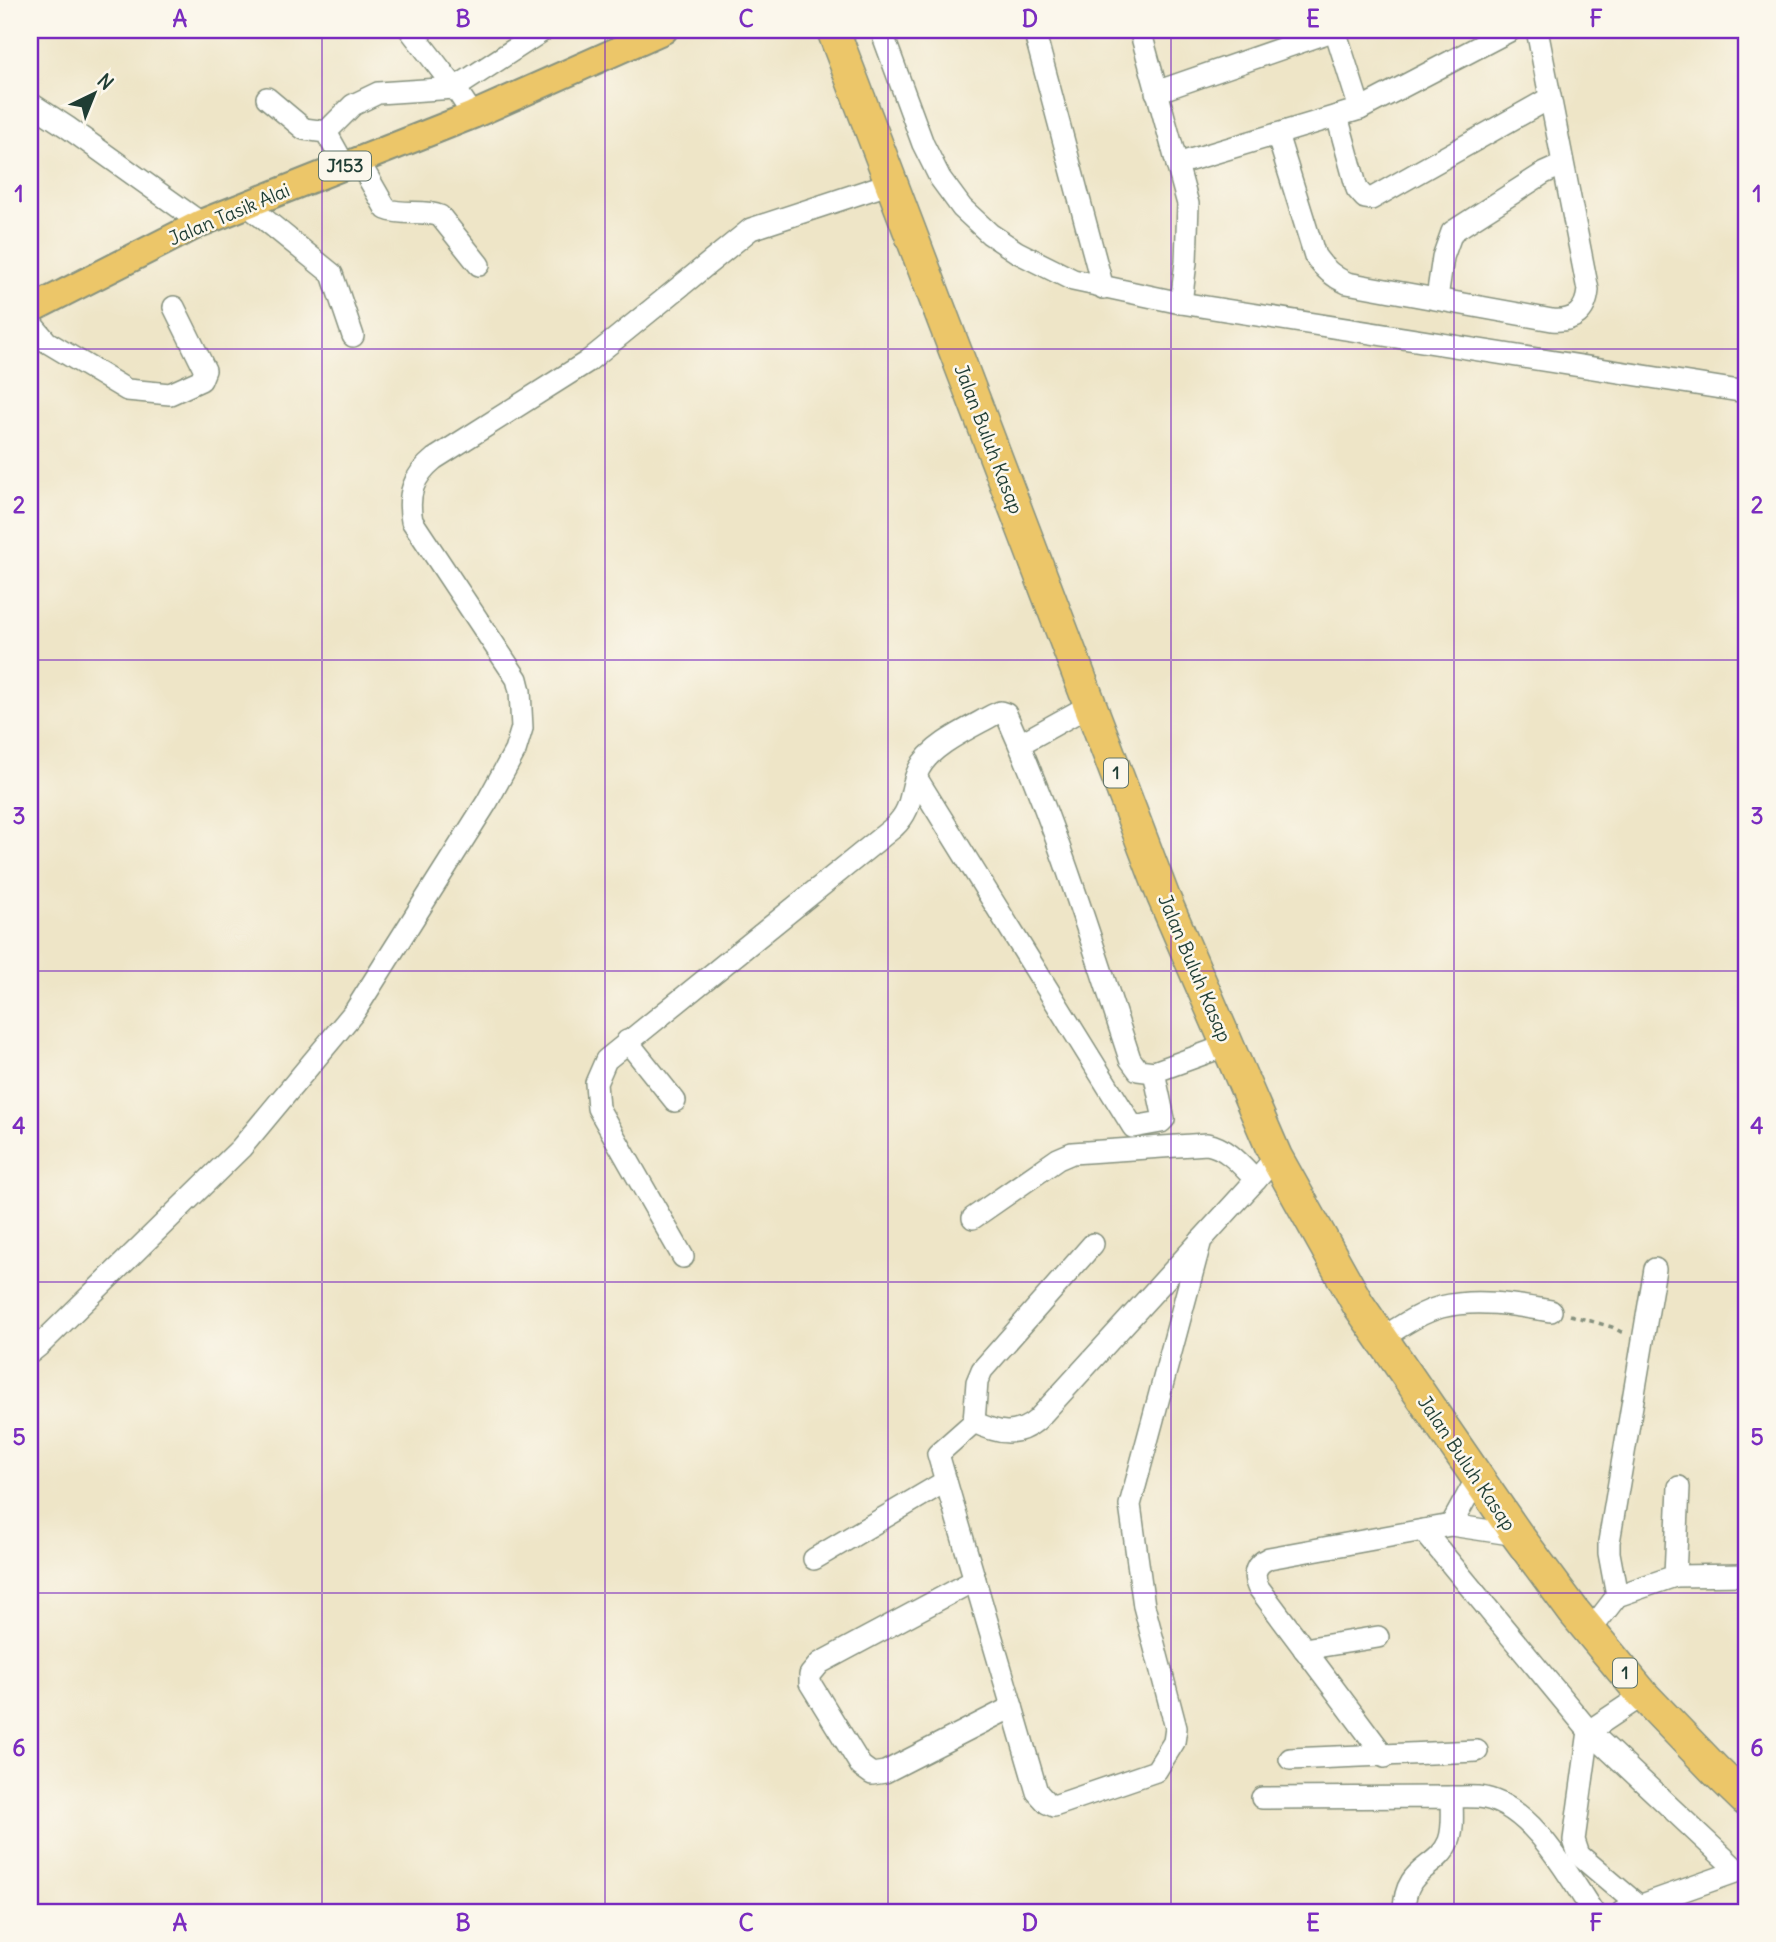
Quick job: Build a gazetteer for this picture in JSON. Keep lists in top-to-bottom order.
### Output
{
  "streets": {
    "highway": ["Jalan Buluh Kasap", "1"],
    "main road": ["J153", "Jalan Tasik Alai"]
  },
  "north": "top right",
  "grid": {
    "columns": [
      "A",
      "B",
      "C",
      "D",
      "E",
      "F"
    ],
    "rows": [
      "1",
      "2",
      "3",
      "4",
      "5",
      "6"
    ]
  }
}
